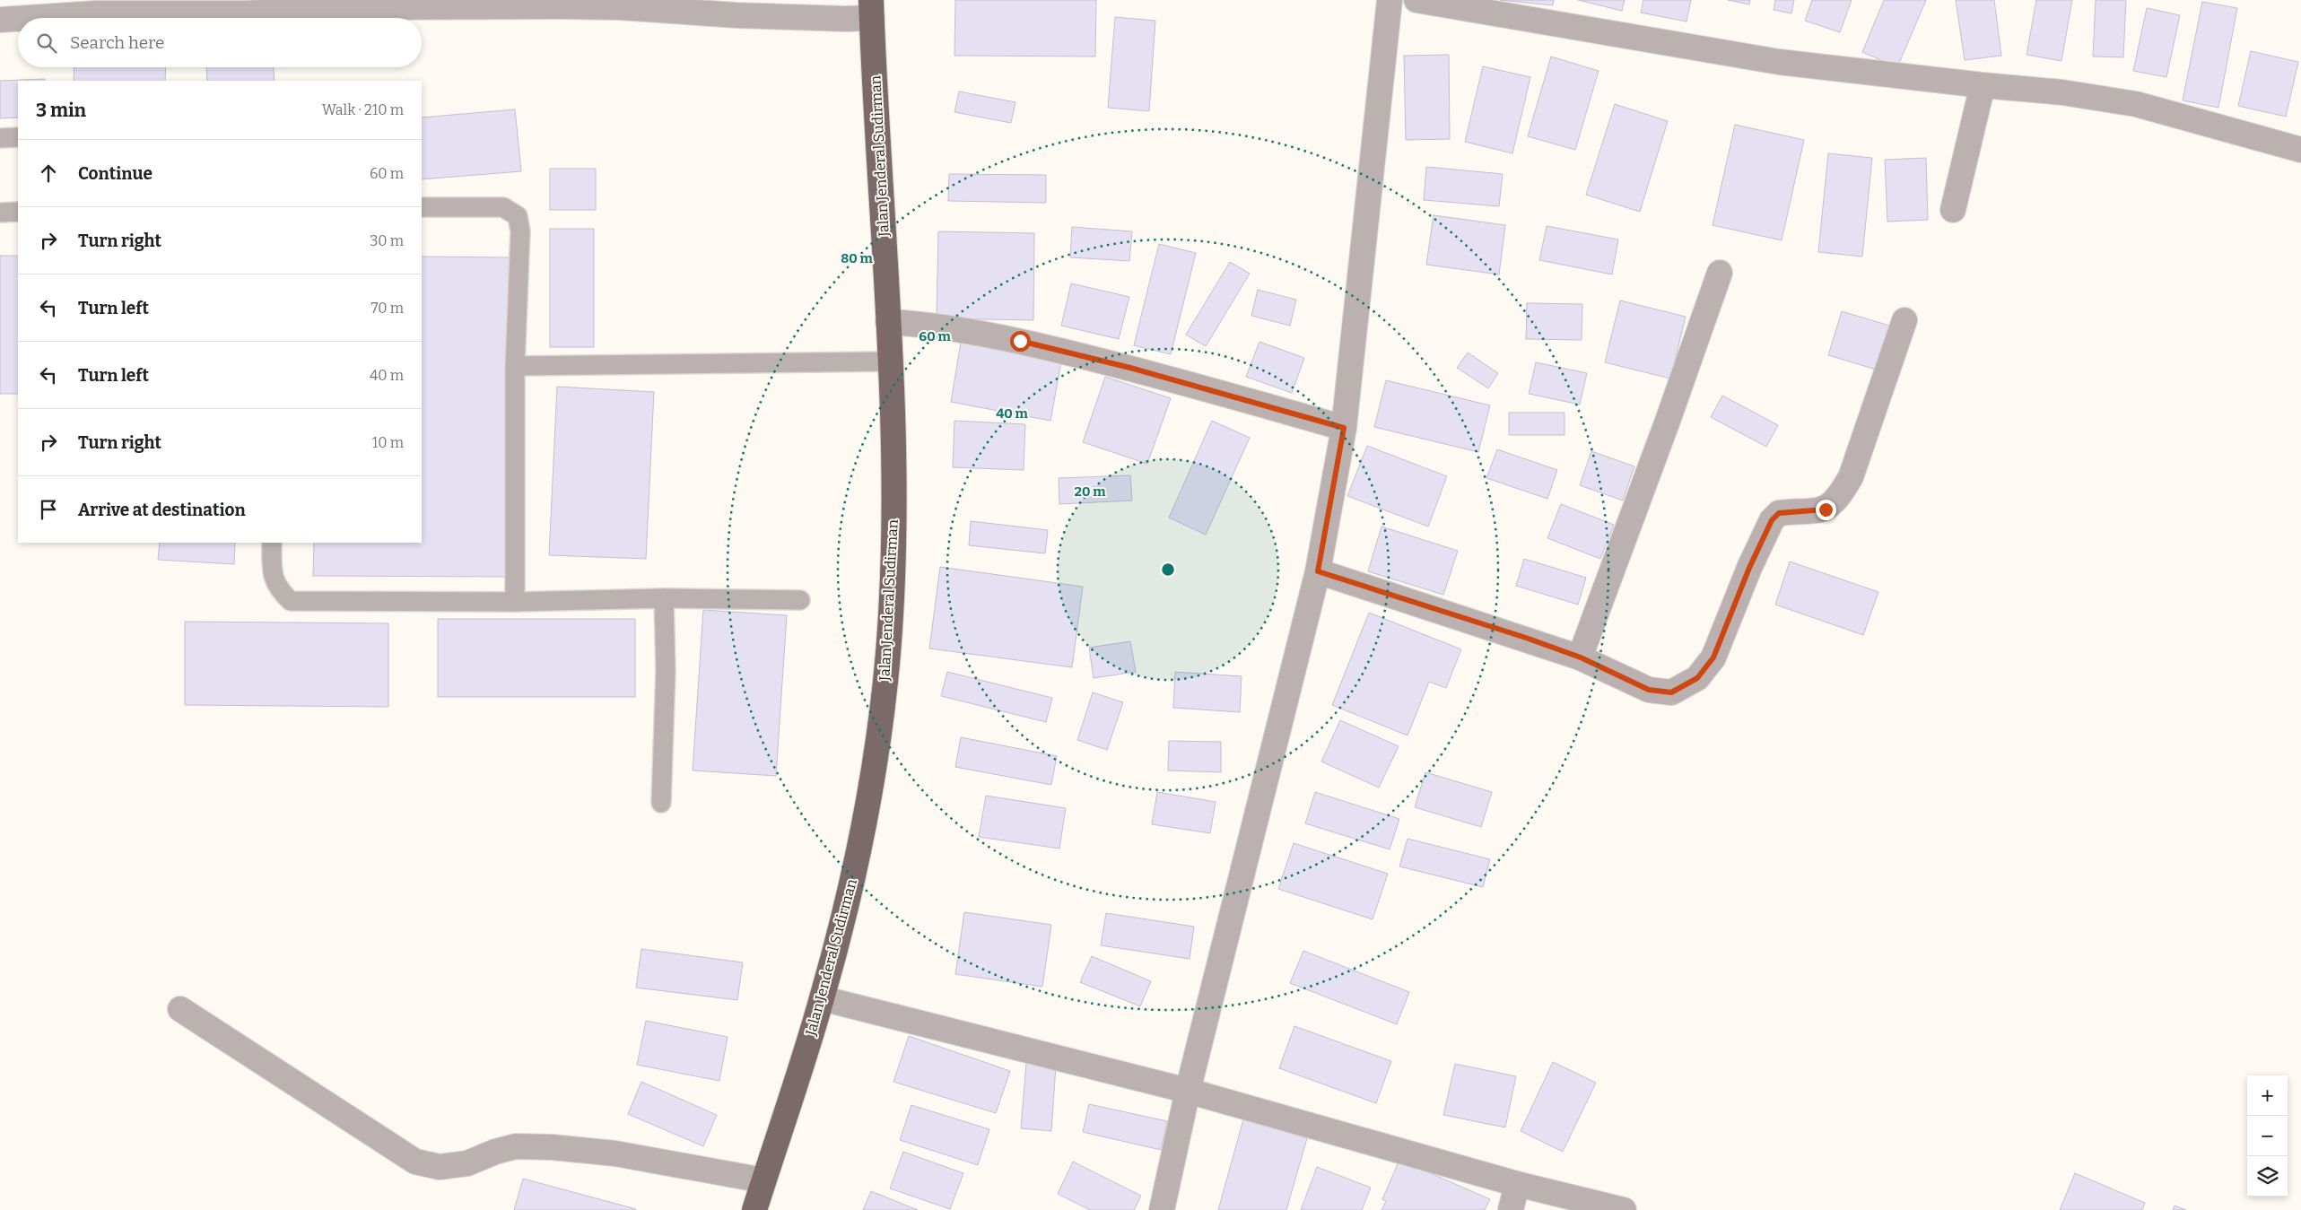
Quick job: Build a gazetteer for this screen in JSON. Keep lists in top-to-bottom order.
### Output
{
  "streets": {
    "highway": ["Jalan Jenderal Sudirman"]
  },
  "page": {
    "search": "Search here",
    "heading": ["3 min", "Walk · 210 m"],
    "list": [
      ["Continue", "60 m"],
      ["Turn right", "30 m"],
      ["Turn left", "70 m"],
      ["Turn left", "40 m"],
      ["Turn right", "10 m"],
      "Arrive at destination"
    ],
    "map_buttons": ["+", "−"]
  },
  "rings": [
    "80 m",
    "60 m",
    "40 m",
    "20 m"
  ]
}
